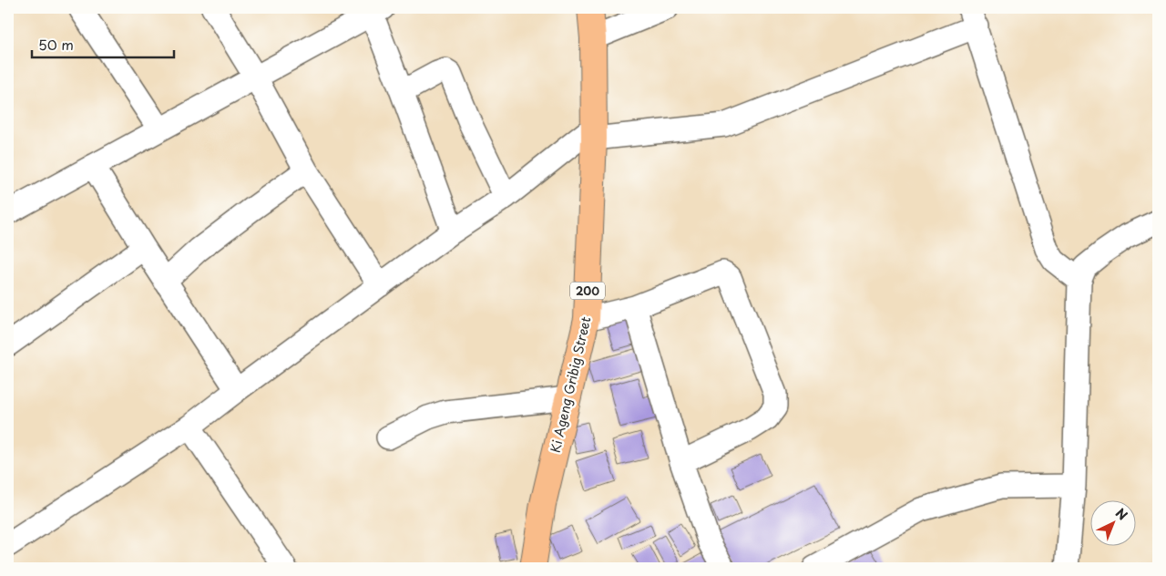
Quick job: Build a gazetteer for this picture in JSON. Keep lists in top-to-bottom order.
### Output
{
  "streets": {
    "main road": ["200", "Ki Ageng Gribig Street"]
  },
  "scale_bar": "50 m",
  "north": "top right"
}
